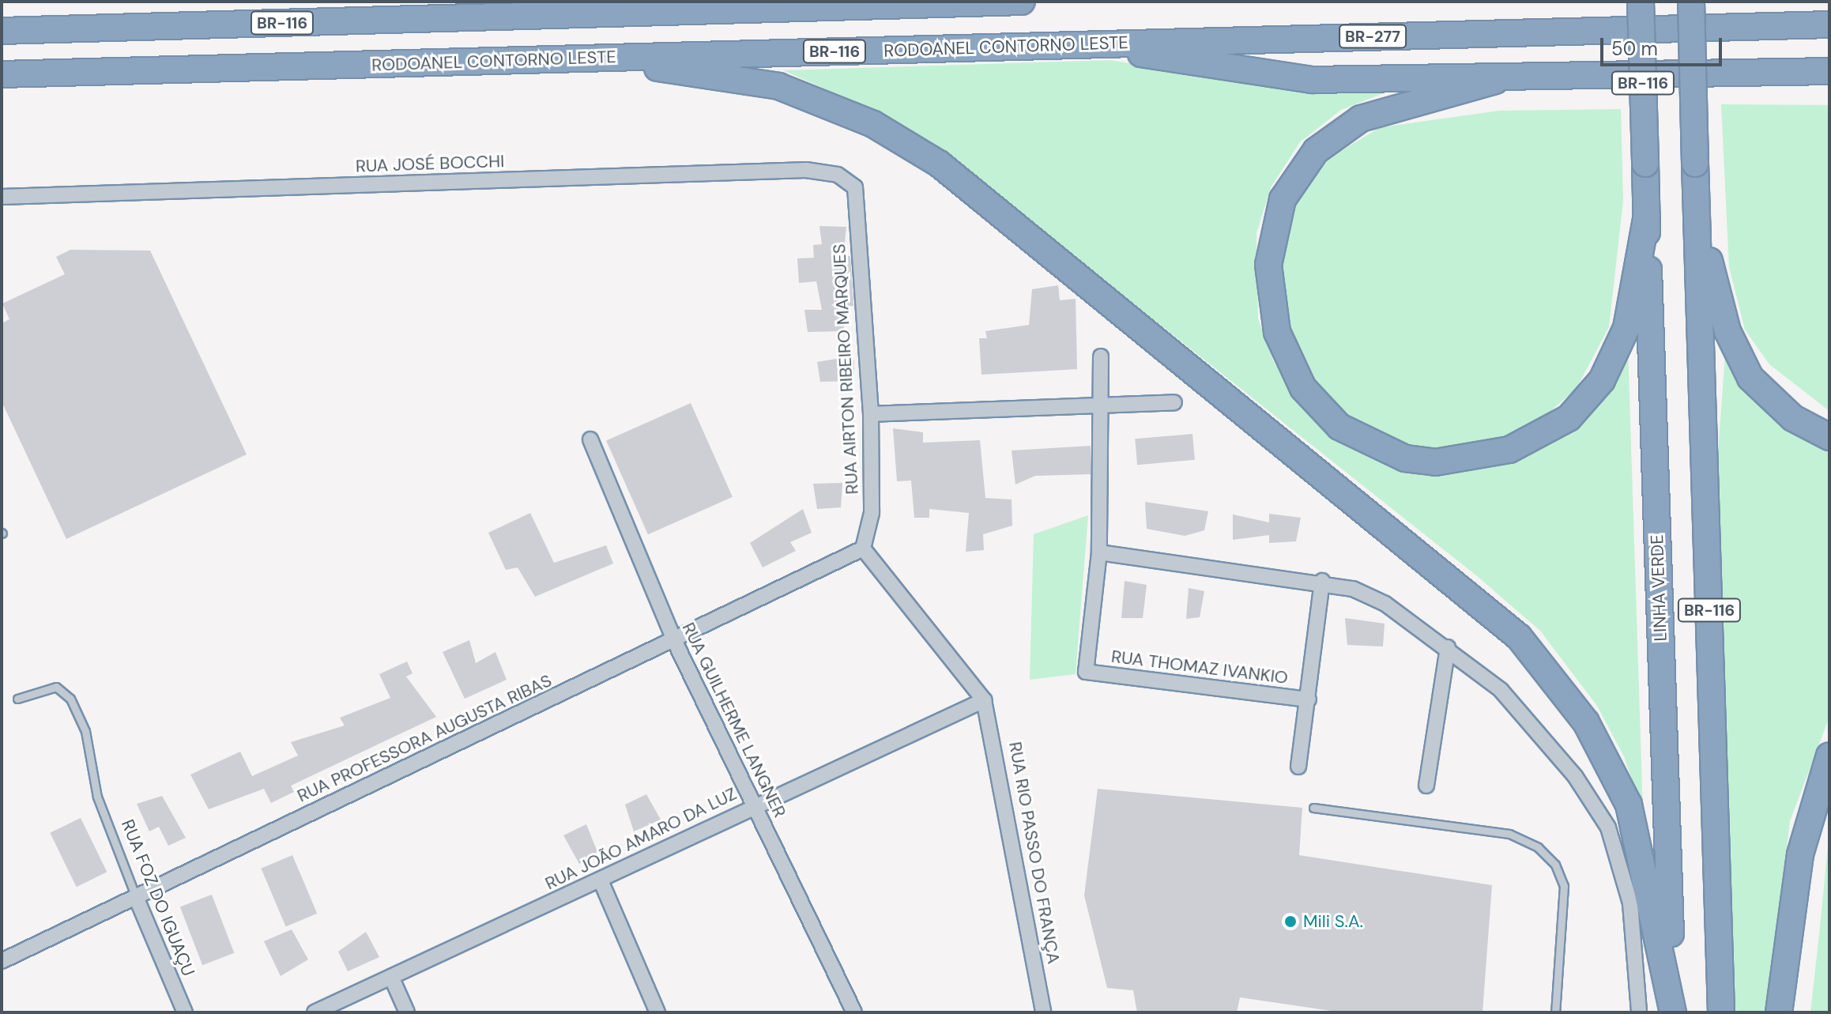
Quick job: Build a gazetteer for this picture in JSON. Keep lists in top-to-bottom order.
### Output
{
  "streets": {
    "highway": [
      "BR-116",
      "BR-277",
      "RODOANEL CONTORNO LESTE",
      "LINHA VERDE"
    ],
    "street": [
      "RUA JOSÉ BOCCHI",
      "RUA AIRTON RIBEIRO MARQUES",
      "RUA THOMAZ IVANKIO",
      "RUA GUILHERME LANGNER",
      "RUA PROFESSORA AUGUSTA RIBAS",
      "RUA JOÃO AMARO DA LUZ",
      "RUA RIO PASSO DO FRANÇA",
      "RUA FOZ DO IGUAÇU"
    ]
  },
  "crossings": [
    ["BR-116", "RODOANEL CONTORNO LESTE"],
    ["RUA JOSÉ BOCCHI", "RUA AIRTON RIBEIRO MARQUES"],
    ["RUA AIRTON RIBEIRO MARQUES", "RUA PROFESSORA AUGUSTA RIBAS"],
    ["RUA GUILHERME LANGNER", "RUA PROFESSORA AUGUSTA RIBAS"],
    ["RUA GUILHERME LANGNER", "RUA JOÃO AMARO DA LUZ"],
    ["RUA PROFESSORA AUGUSTA RIBAS", "RUA FOZ DO IGUAÇU"],
    ["RUA JOÃO AMARO DA LUZ", "RUA RIO PASSO DO FRANÇA"]
  ],
  "places": ["Mili S.A."],
  "scale_bar": "50 m"
}
